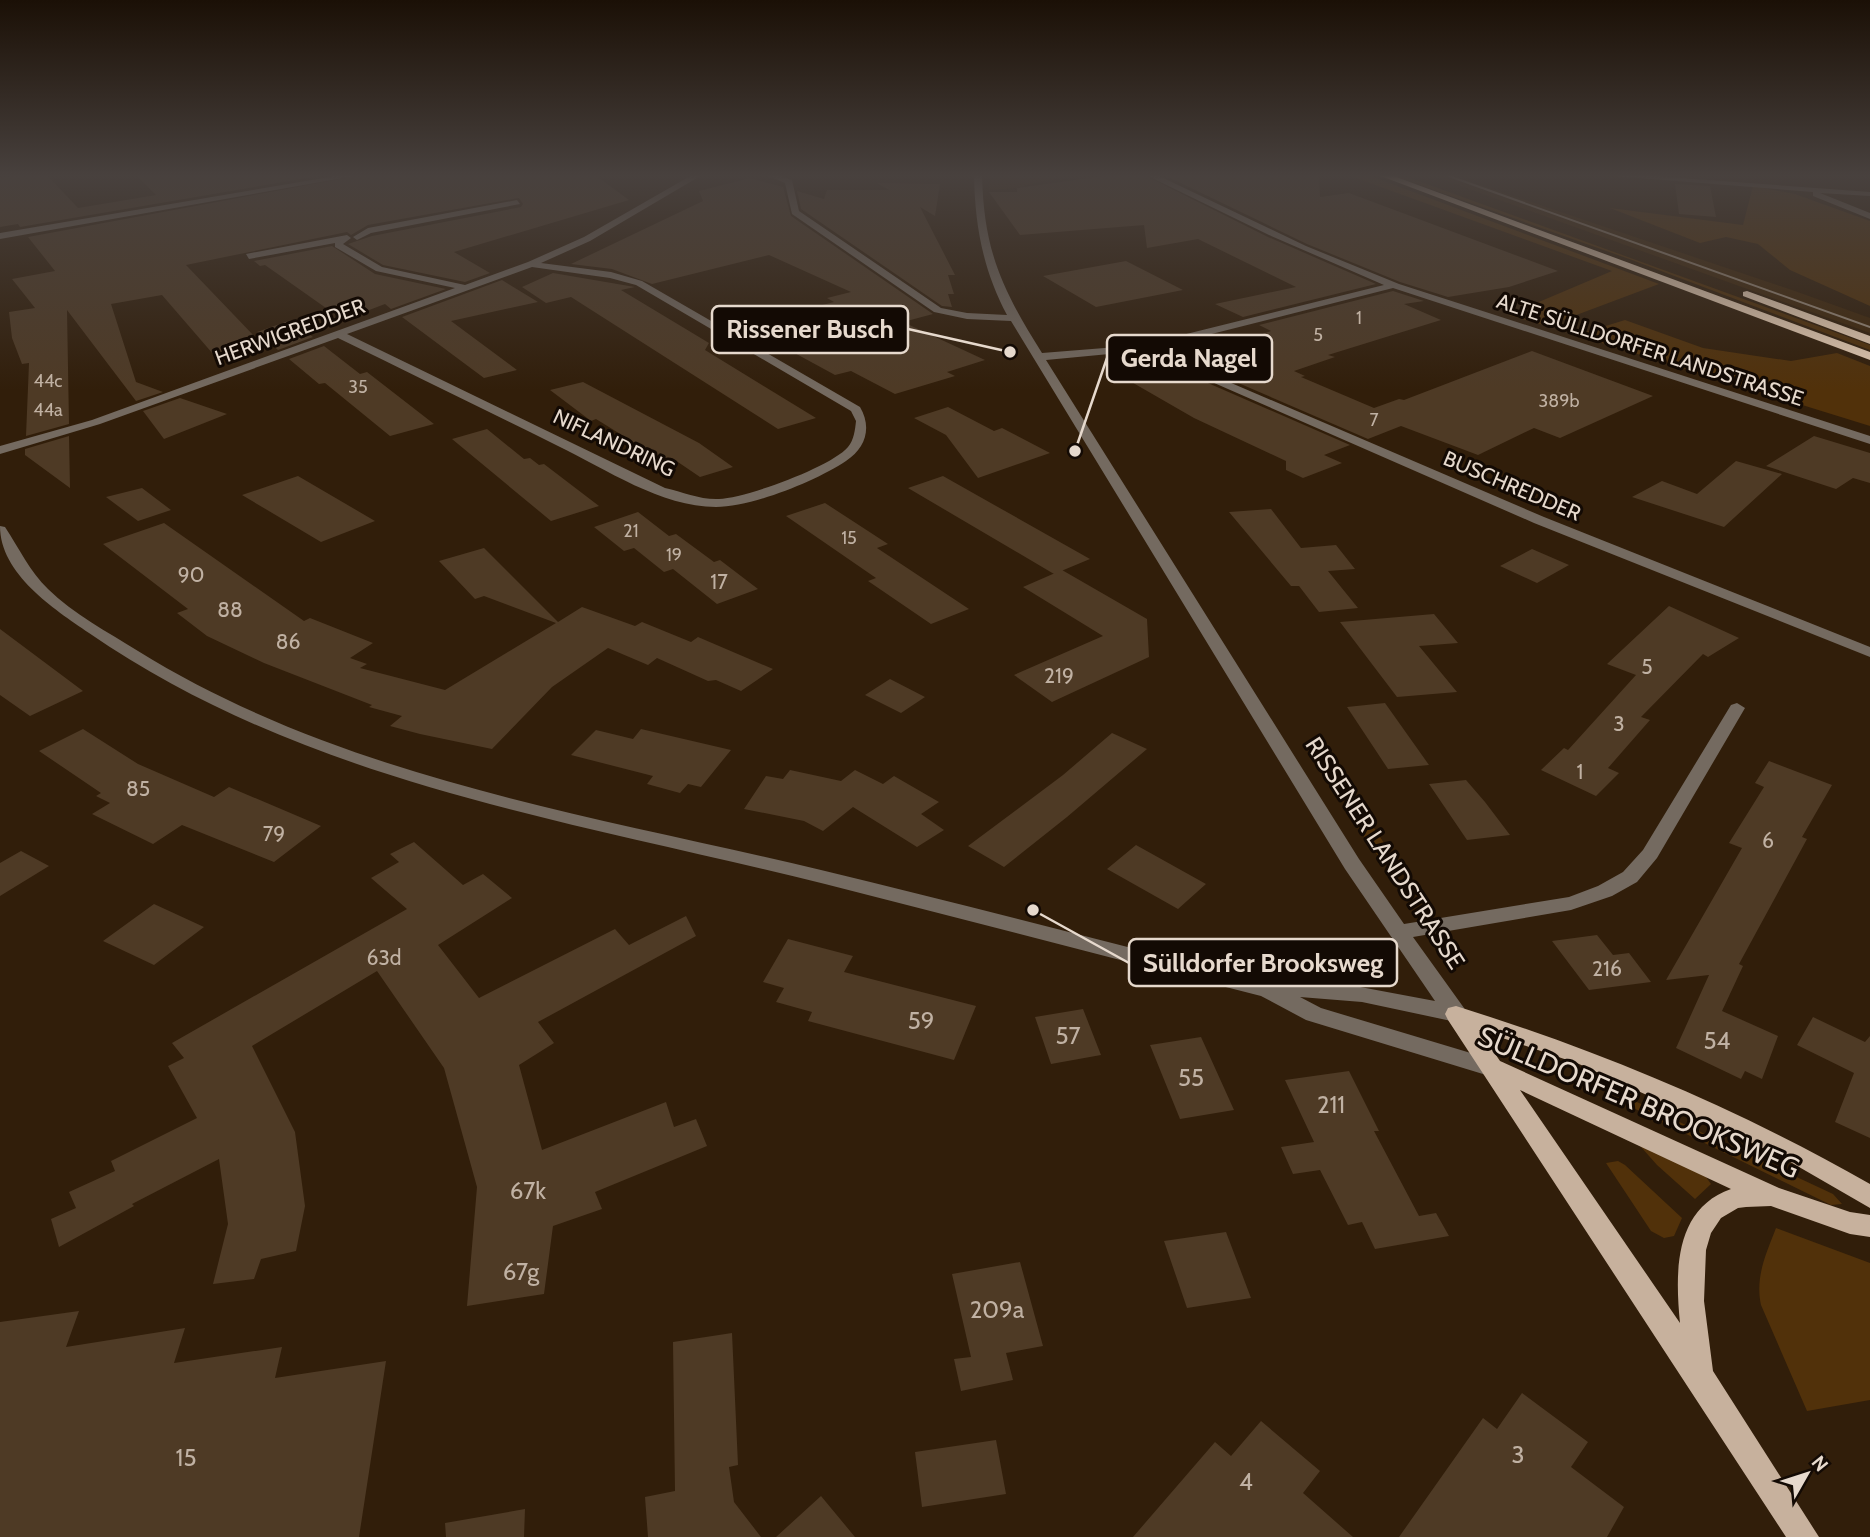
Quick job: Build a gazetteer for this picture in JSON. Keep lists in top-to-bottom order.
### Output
{
  "streets": {
    "main road": ["RISSENER LANDSTRASSE", "SÜLLDORFER BROOKSWEG"],
    "street": [
      "HERWIGREDDER",
      "ALTE SÜLLDORFER LANDSTRASSE",
      "NIFLANDRING",
      "BUSCHREDDER"
    ]
  },
  "crossings": [
    ["HERWIGREDDER", "NIFLANDRING"],
    ["RISSENER LANDSTRASSE", "SÜLLDORFER BROOKSWEG"]
  ],
  "places": ["Rissener Busch", "Gerda Nagel", "Sülldorfer Brooksweg"],
  "house_numbers": [
    "1",
    "5",
    "44c",
    "35",
    "389b",
    "44a",
    "7",
    "21",
    "15",
    "19",
    "90",
    "17",
    "88",
    "86",
    "5",
    "219",
    "3",
    "1",
    "85",
    "79",
    "6",
    "63d",
    "216",
    "59",
    "57",
    "54",
    "55",
    "211",
    "67k",
    "67g",
    "209a",
    "3",
    "15",
    "4"
  ],
  "north": "top right"
}
